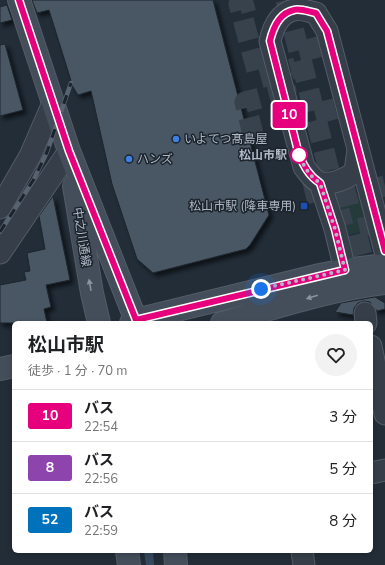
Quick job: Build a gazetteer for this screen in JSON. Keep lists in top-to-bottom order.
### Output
{
  "streets": {
    "street": ["中之川通線"]
  },
  "places": {
    "other": ["いよてつ髙島屋", "松山市駅", "ハンズ"],
    "transit": ["松山市駅 (降車専用)"]
  },
  "lines": ["bus line 10"],
  "page": {
    "on_map": "10",
    "heading": ["松山市駅", "徒歩 · 1 分 · 70 m"],
    "list": [
      {
        "mark": "10",
        "name": "バス",
        "note": "22:54",
        "value": "3 分"
      },
      {
        "mark": "8",
        "name": "バス",
        "note": "22:56",
        "value": "5 分"
      },
      {
        "mark": "52",
        "name": "バス",
        "note": "22:59",
        "value": "8 分"
      }
    ]
  }
}
